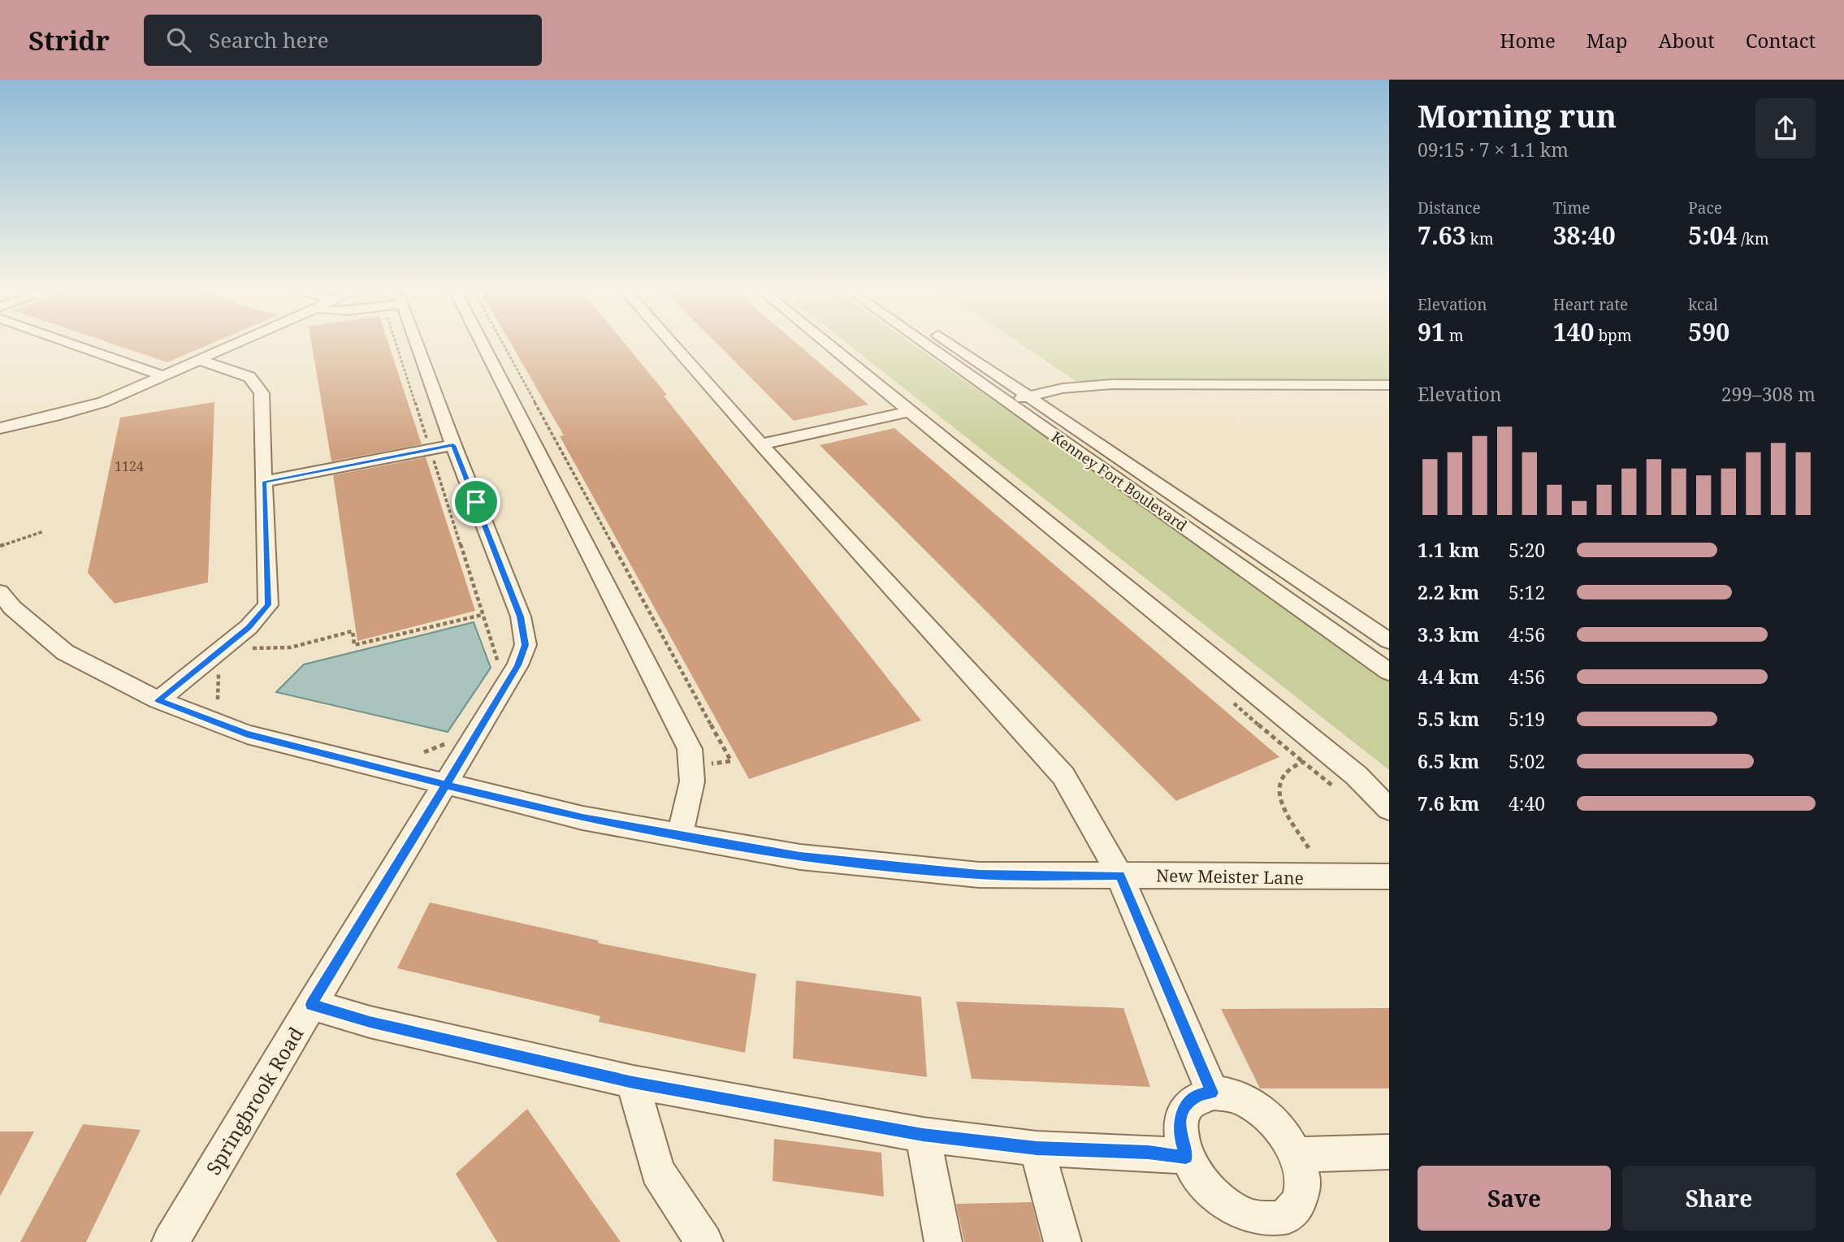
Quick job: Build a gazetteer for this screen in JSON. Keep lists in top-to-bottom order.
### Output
{
  "streets": {
    "street": ["Kenney Fort Boulevard", "New Meister Lane", "Springbrook Road"]
  },
  "crossings": [
    ["New Meister Lane", "Springbrook Road"]
  ],
  "house_numbers": ["1124"],
  "page": {
    "header": "Stridr",
    "search": "Search here",
    "nav": [
      "Home",
      "Map",
      "About",
      "Contact"
    ],
    "heading": ["Morning run", "09:15 · 7 × 1.1 km"],
    "stats": [
      ["Distance", "7.63 km"],
      ["Time", "38:40"],
      ["Pace", "5:04 /km"],
      ["Elevation", "91 m"],
      ["Heart rate", "140 bpm"],
      ["kcal", "590"]
    ],
    "chart": ["Elevation", "299–308 m"],
    "list": [
      {
        "name": "1.1 km",
        "note": "5:20"
      },
      {
        "name": "2.2 km",
        "note": "5:12"
      },
      {
        "name": "3.3 km",
        "note": "4:56"
      },
      {
        "name": "4.4 km",
        "note": "4:56"
      },
      {
        "name": "5.5 km",
        "note": "5:19"
      },
      {
        "name": "6.5 km",
        "note": "5:02"
      },
      {
        "name": "7.6 km",
        "note": "4:40"
      }
    ],
    "buttons": ["Save", "Share"]
  }
}
